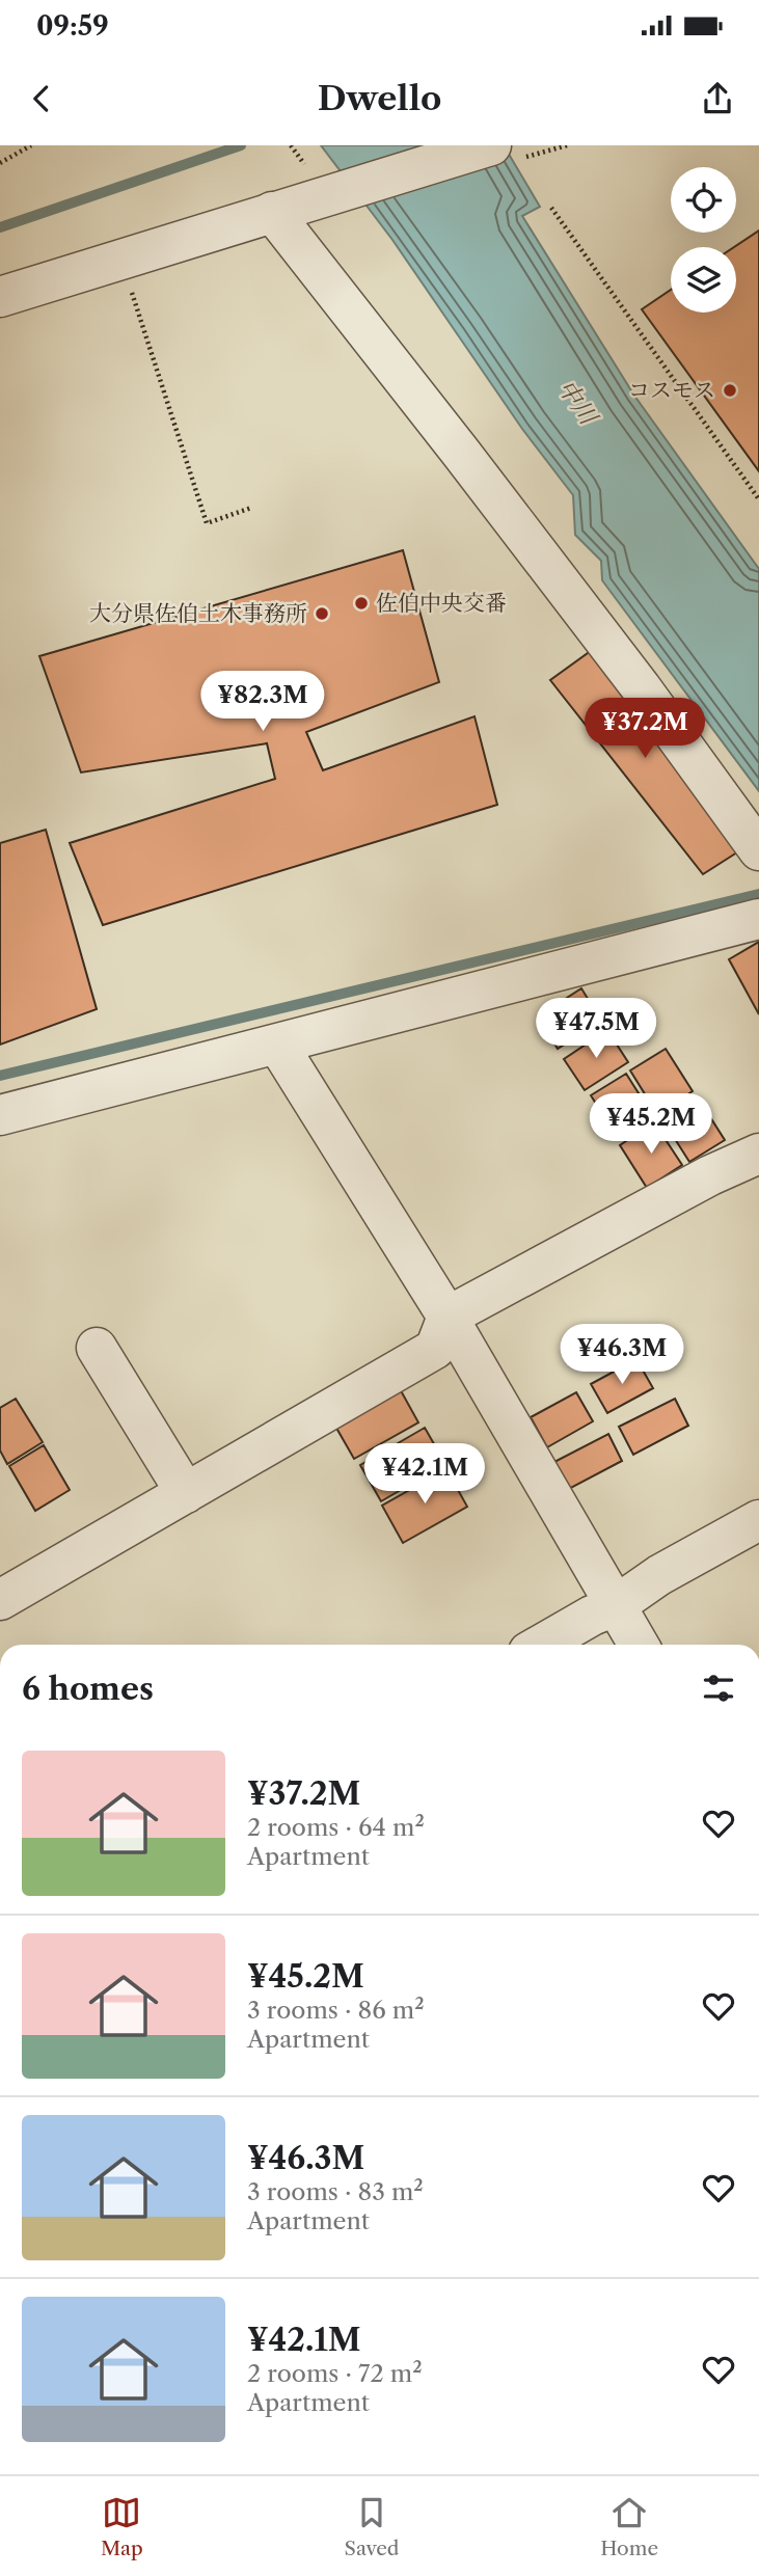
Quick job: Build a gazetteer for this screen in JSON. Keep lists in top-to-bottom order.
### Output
{
  "water": ["中川"],
  "places": ["コスモス", "佐伯中央交番", "大分県佐伯土木事務所"],
  "page": {
    "status": "09:59",
    "header": "Dwello",
    "price": [
      "¥82.3M",
      "¥37.2M",
      "¥47.5M",
      "¥45.2M",
      "¥46.3M",
      "¥42.1M"
    ],
    "heading": "6 homes",
    "list": [
      {
        "name": "¥37.2M",
        "note": "2 rooms · 64 m² · Apartment"
      },
      {
        "name": "¥45.2M",
        "note": "3 rooms · 86 m² · Apartment"
      },
      {
        "name": "¥46.3M",
        "note": "3 rooms · 83 m² · Apartment"
      },
      {
        "name": "¥42.1M",
        "note": "2 rooms · 72 m² · Apartment"
      }
    ],
    "tabs": ["Map", "Saved", "Home"]
  }
}
